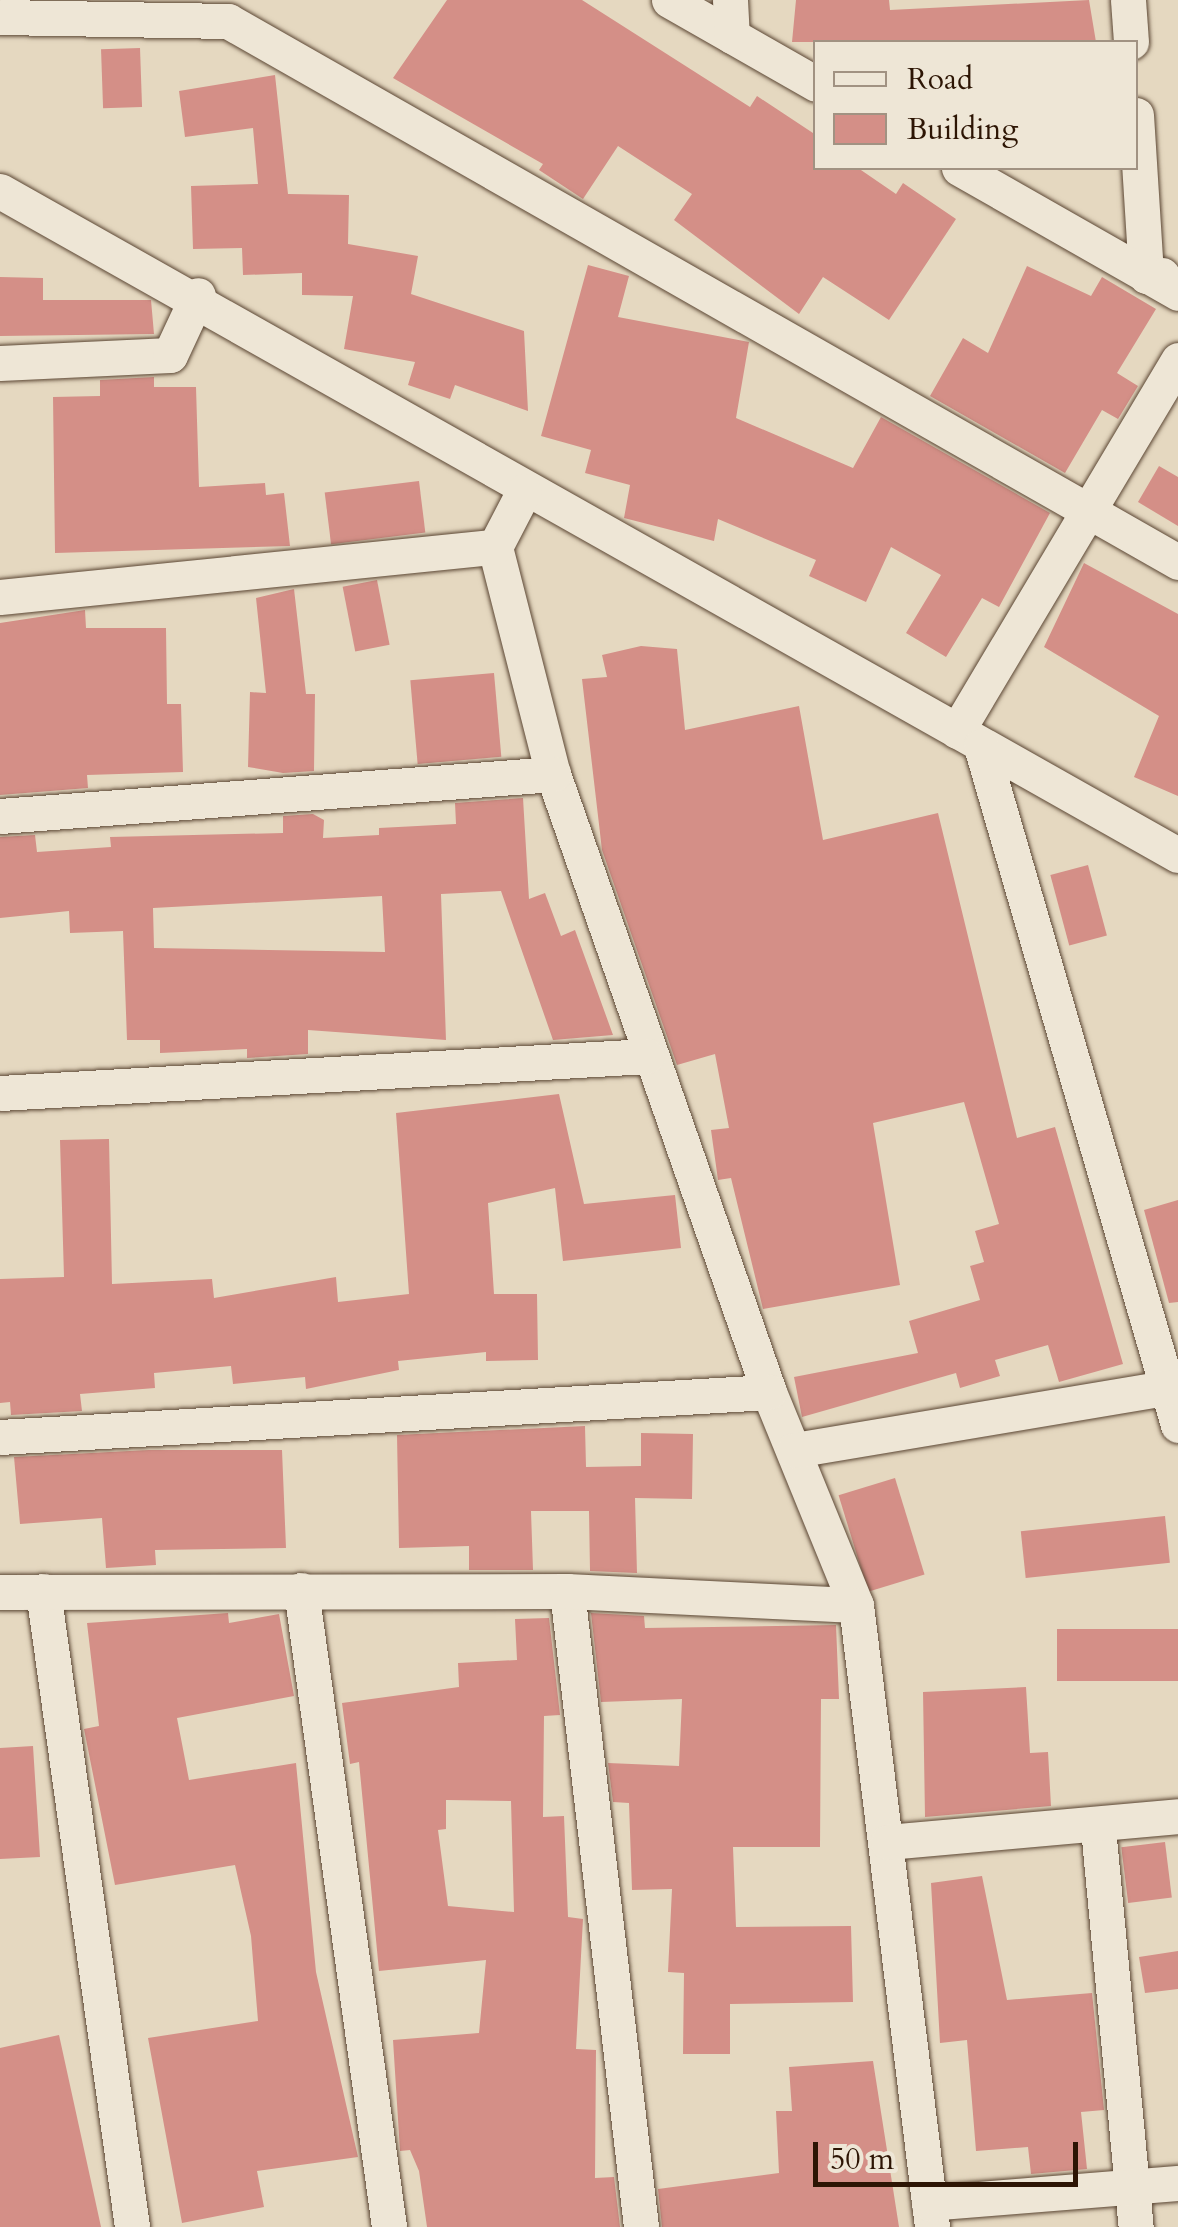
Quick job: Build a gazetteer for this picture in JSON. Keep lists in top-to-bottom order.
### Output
{
  "legend": ["Road", "Building"],
  "scale_bar": "50 m"
}
